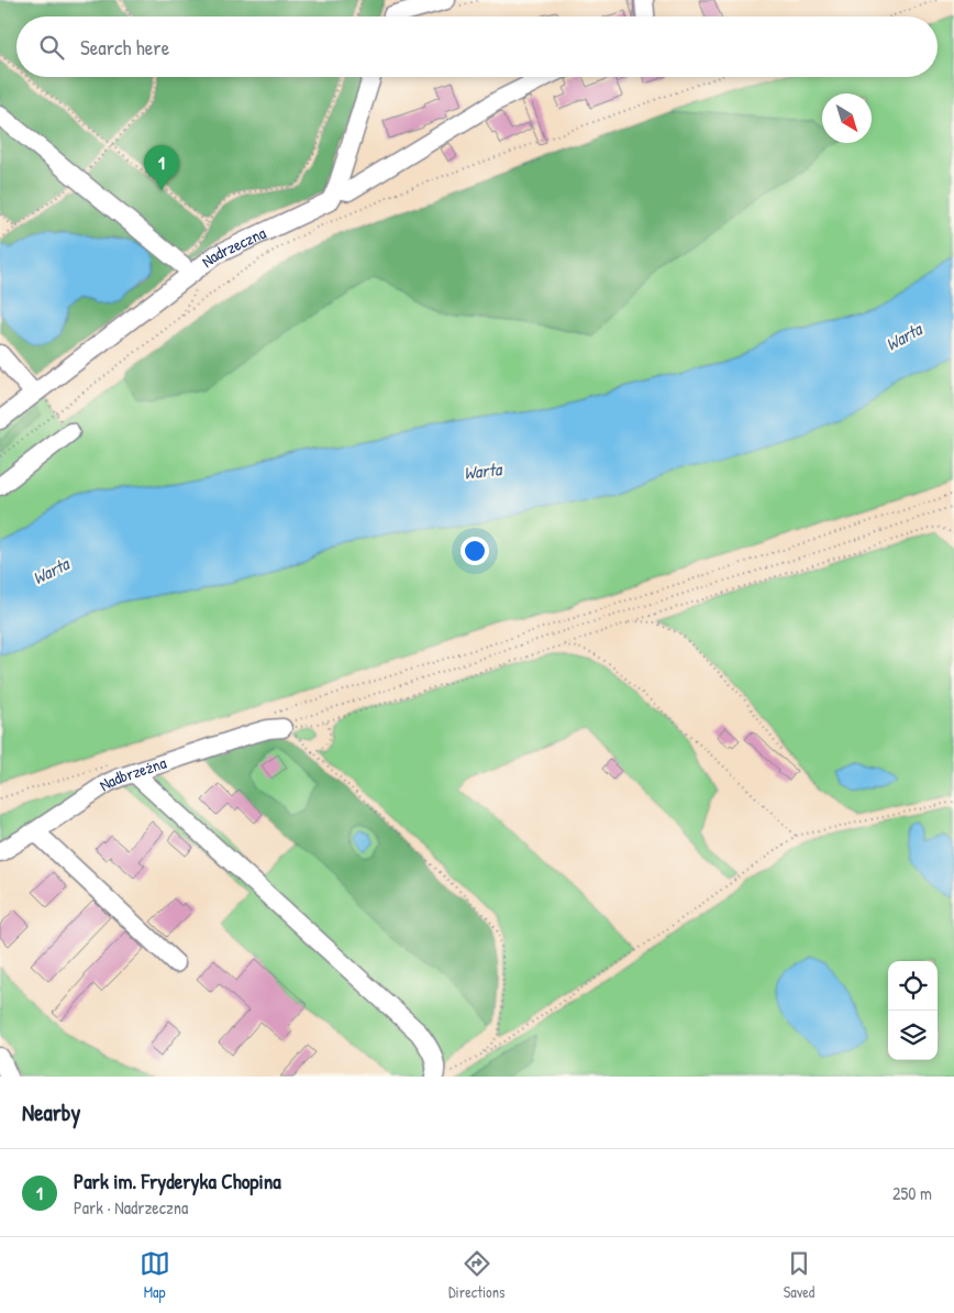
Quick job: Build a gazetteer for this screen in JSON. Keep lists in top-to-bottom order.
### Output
{
  "streets": {
    "street": ["Nadrzeczna", "Nadbrzeżna"]
  },
  "water": ["Warta"],
  "north": "bottom right",
  "page": {
    "search": "Search here",
    "pins": "1",
    "heading": "Nearby",
    "list": [
      {
        "mark": "1",
        "name": "Park im. Fryderyka Chopina",
        "note": "Park · Nadrzeczna",
        "value": "250 m"
      }
    ],
    "nav": ["Map", "Directions", "Saved"]
  }
}
